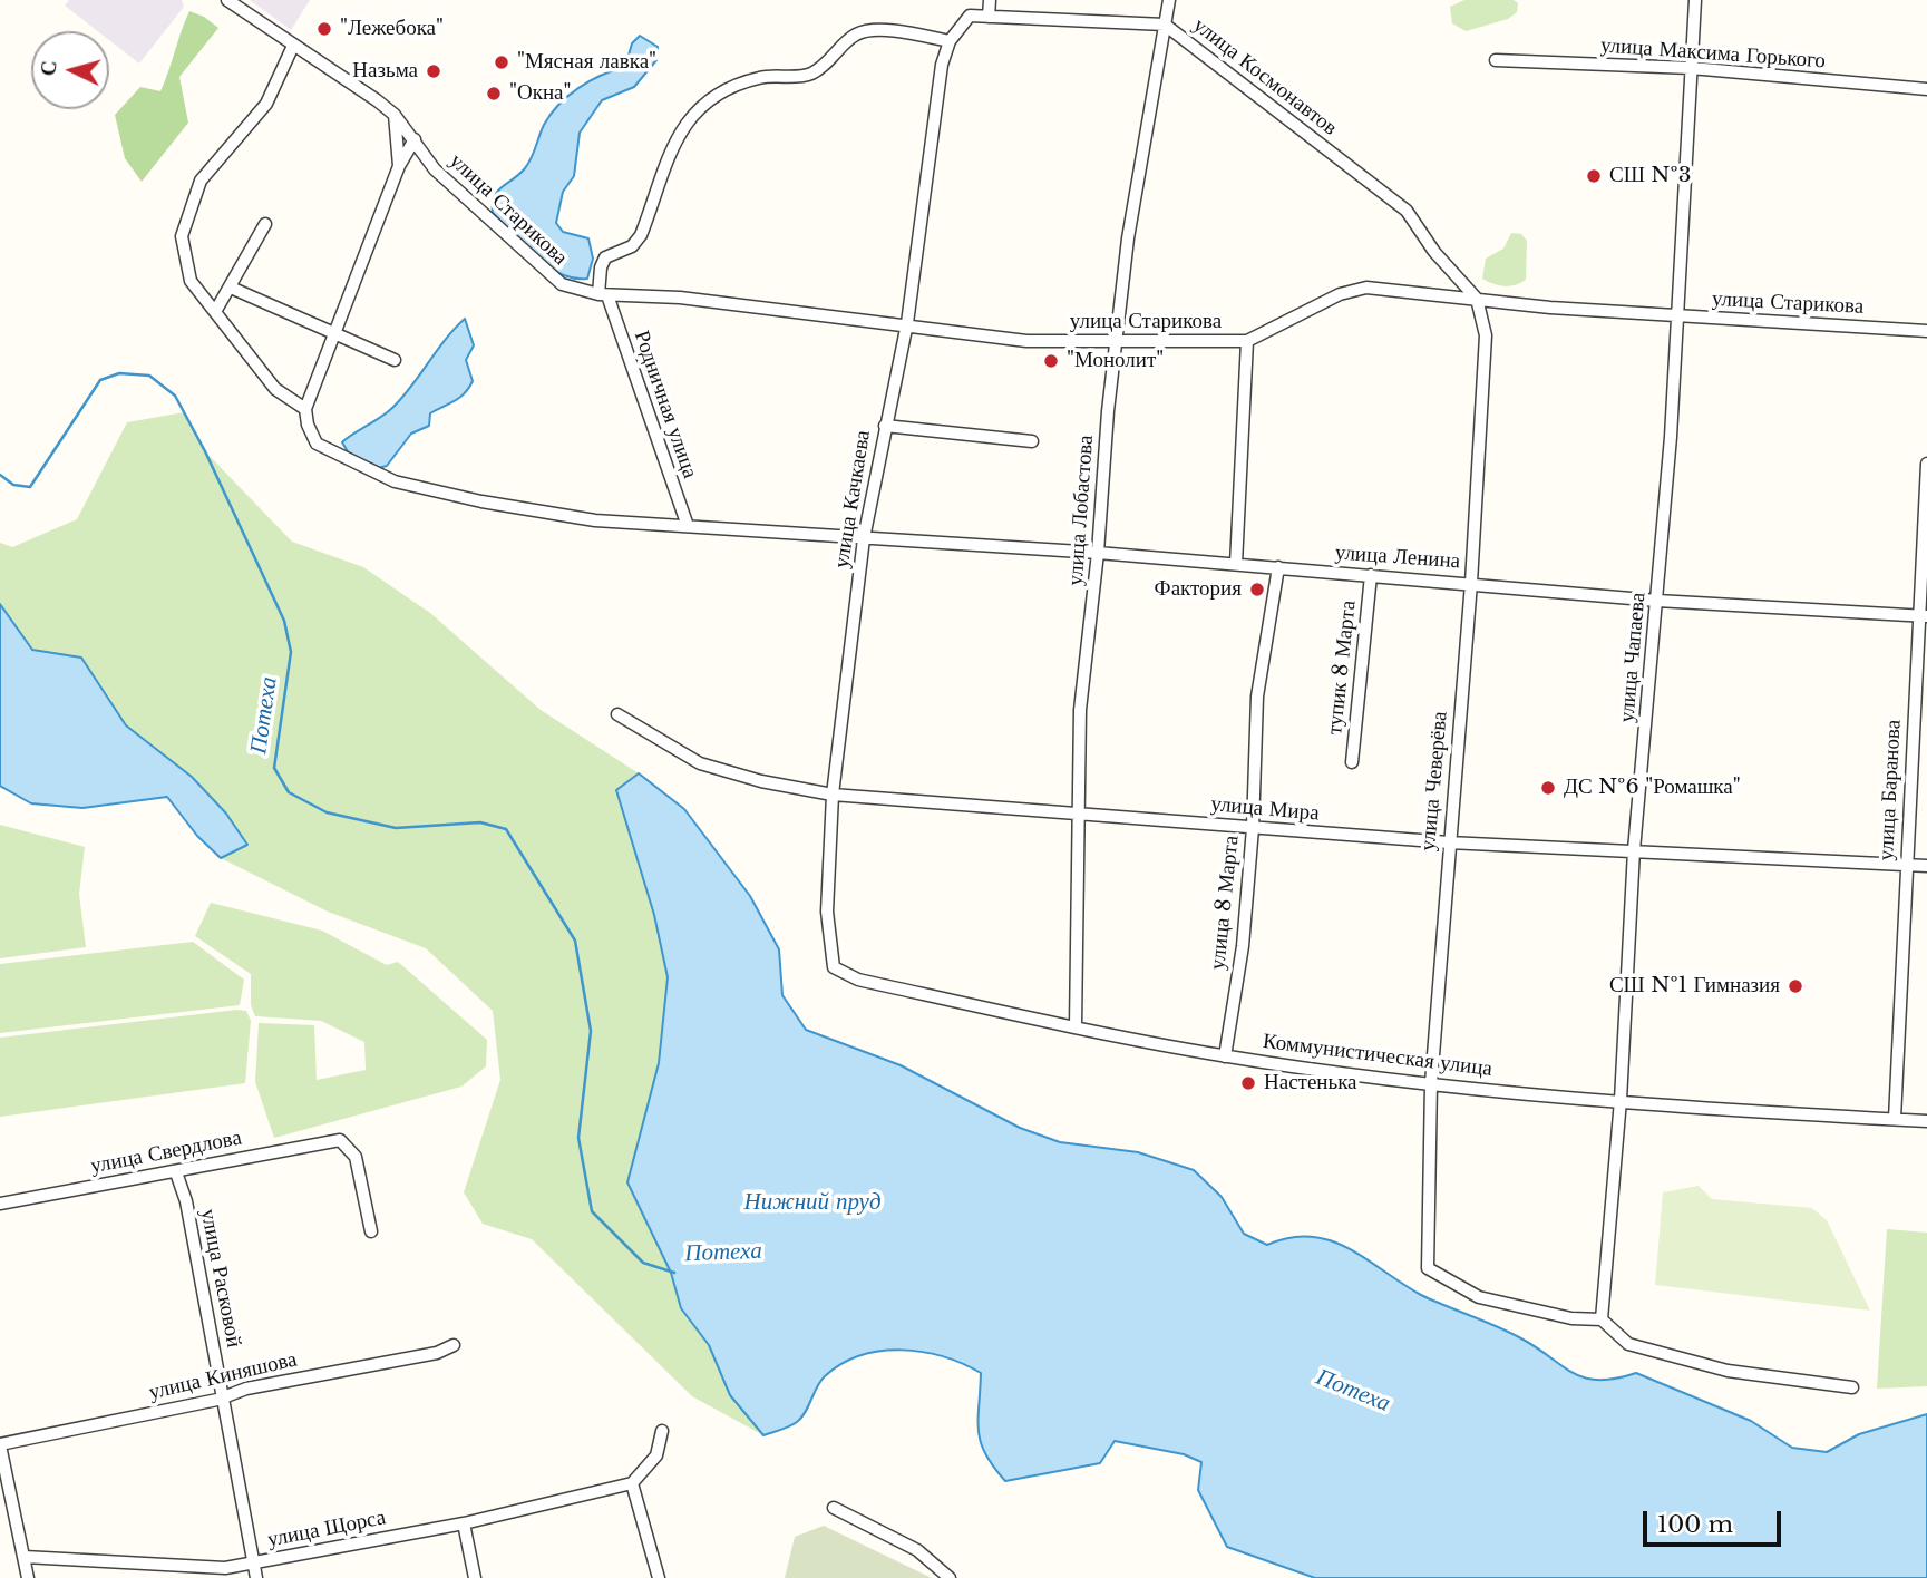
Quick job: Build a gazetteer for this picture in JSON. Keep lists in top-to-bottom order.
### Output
{
  "streets": {
    "street": [
      "улица Максима Горького",
      "улица Космонавтов",
      "улица Старикова",
      "Родничная улица",
      "улица Качкаева",
      "улица Лобастова",
      "улица Ленина",
      "улица Чапаева",
      "тупик 8 Марта",
      "улица Чеверёва",
      "улица Баранова",
      "улица Мира",
      "улица 8 Марта",
      "Коммунистическая улица",
      "улица Свердлова",
      "улица Расковой",
      "улица Киняшова",
      "улица Щорса"
    ]
  },
  "crossings": [
    ["улица Максима Горького", "улица Чапаева"],
    ["улица Космонавтов", "улица Старикова"],
    ["улица Космонавтов", "улица Качкаева"],
    ["улица Космонавтов", "улица Лобастова"],
    ["улица Космонавтов", "улица Чеверёва"],
    ["улица Старикова", "Родничная улица"],
    ["улица Старикова", "улица Качкаева"],
    ["улица Старикова", "улица Лобастова"],
    ["улица Старикова", "улица Чапаева"],
    ["улица Старикова", "улица Чеверёва"],
    ["Родничная улица", "улица Ленина"],
    ["улица Качкаева", "улица Ленина"],
    ["улица Качкаева", "улица Мира"],
    ["улица Качкаева", "Коммунистическая улица"],
    ["улица Лобастова", "улица Ленина"],
    ["улица Лобастова", "улица Мира"],
    ["улица Лобастова", "Коммунистическая улица"],
    ["улица Ленина", "улица Чапаева"],
    ["улица Ленина", "тупик 8 Марта"],
    ["улица Ленина", "улица Чеверёва"],
    ["улица Ленина", "улица Баранова"],
    ["улица Ленина", "улица 8 Марта"],
    ["улица Чапаева", "улица Чеверёва"],
    ["улица Чапаева", "улица Мира"],
    ["улица Чапаева", "Коммунистическая улица"],
    ["улица Чеверёва", "улица Мира"],
    ["улица Чеверёва", "Коммунистическая улица"],
    ["улица Баранова", "улица Мира"],
    ["улица Баранова", "Коммунистическая улица"],
    ["улица Мира", "улица 8 Марта"],
    ["улица 8 Марта", "Коммунистическая улица"],
    ["улица Свердлова", "улица Расковой"],
    ["улица Расковой", "улица Киняшова"],
    ["улица Расковой", "улица Щорса"]
  ],
  "water": ["Потеха", "Нижний пруд"],
  "places": [
    "\"Лежебока\"",
    "\"Мясная лавка\"",
    "Назьма",
    "\"Окна\"",
    "СШ №3",
    "\"Монолит\"",
    "Фактория",
    "ДС №6 \"Ромашка\"",
    "СШ №1 Гимназия",
    "Настенька"
  ],
  "scale_bar": "100 m",
  "north": "left"
}
